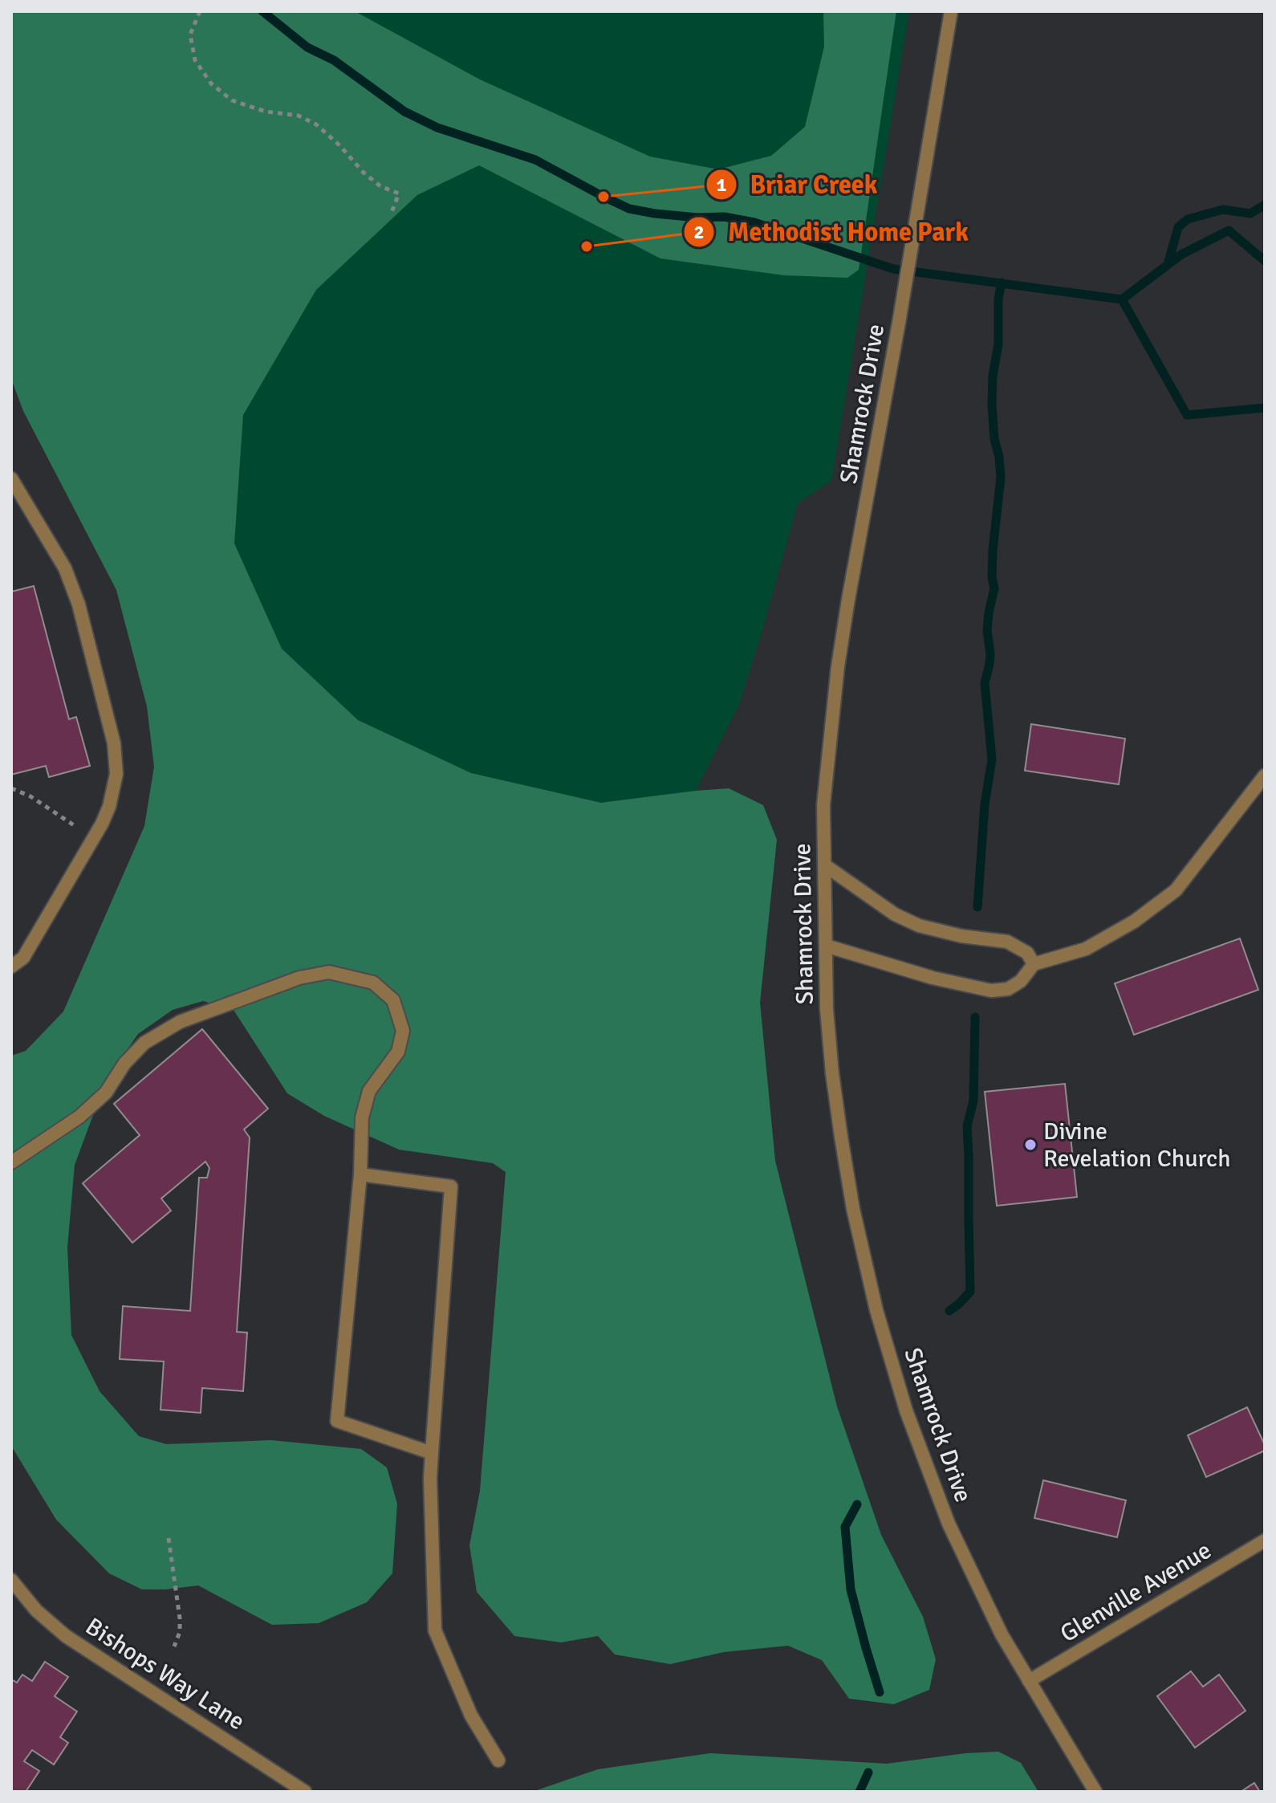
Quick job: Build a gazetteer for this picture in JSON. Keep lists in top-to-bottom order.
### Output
{
  "streets": {
    "street": ["Shamrock Drive", "Glenville Avenue", "Bishops Way Lane"]
  },
  "crossings": [
    ["Shamrock Drive", "Glenville Avenue"]
  ],
  "places": ["Briar Creek", "Methodist Home Park", "Divine Revelation Church"]
}
